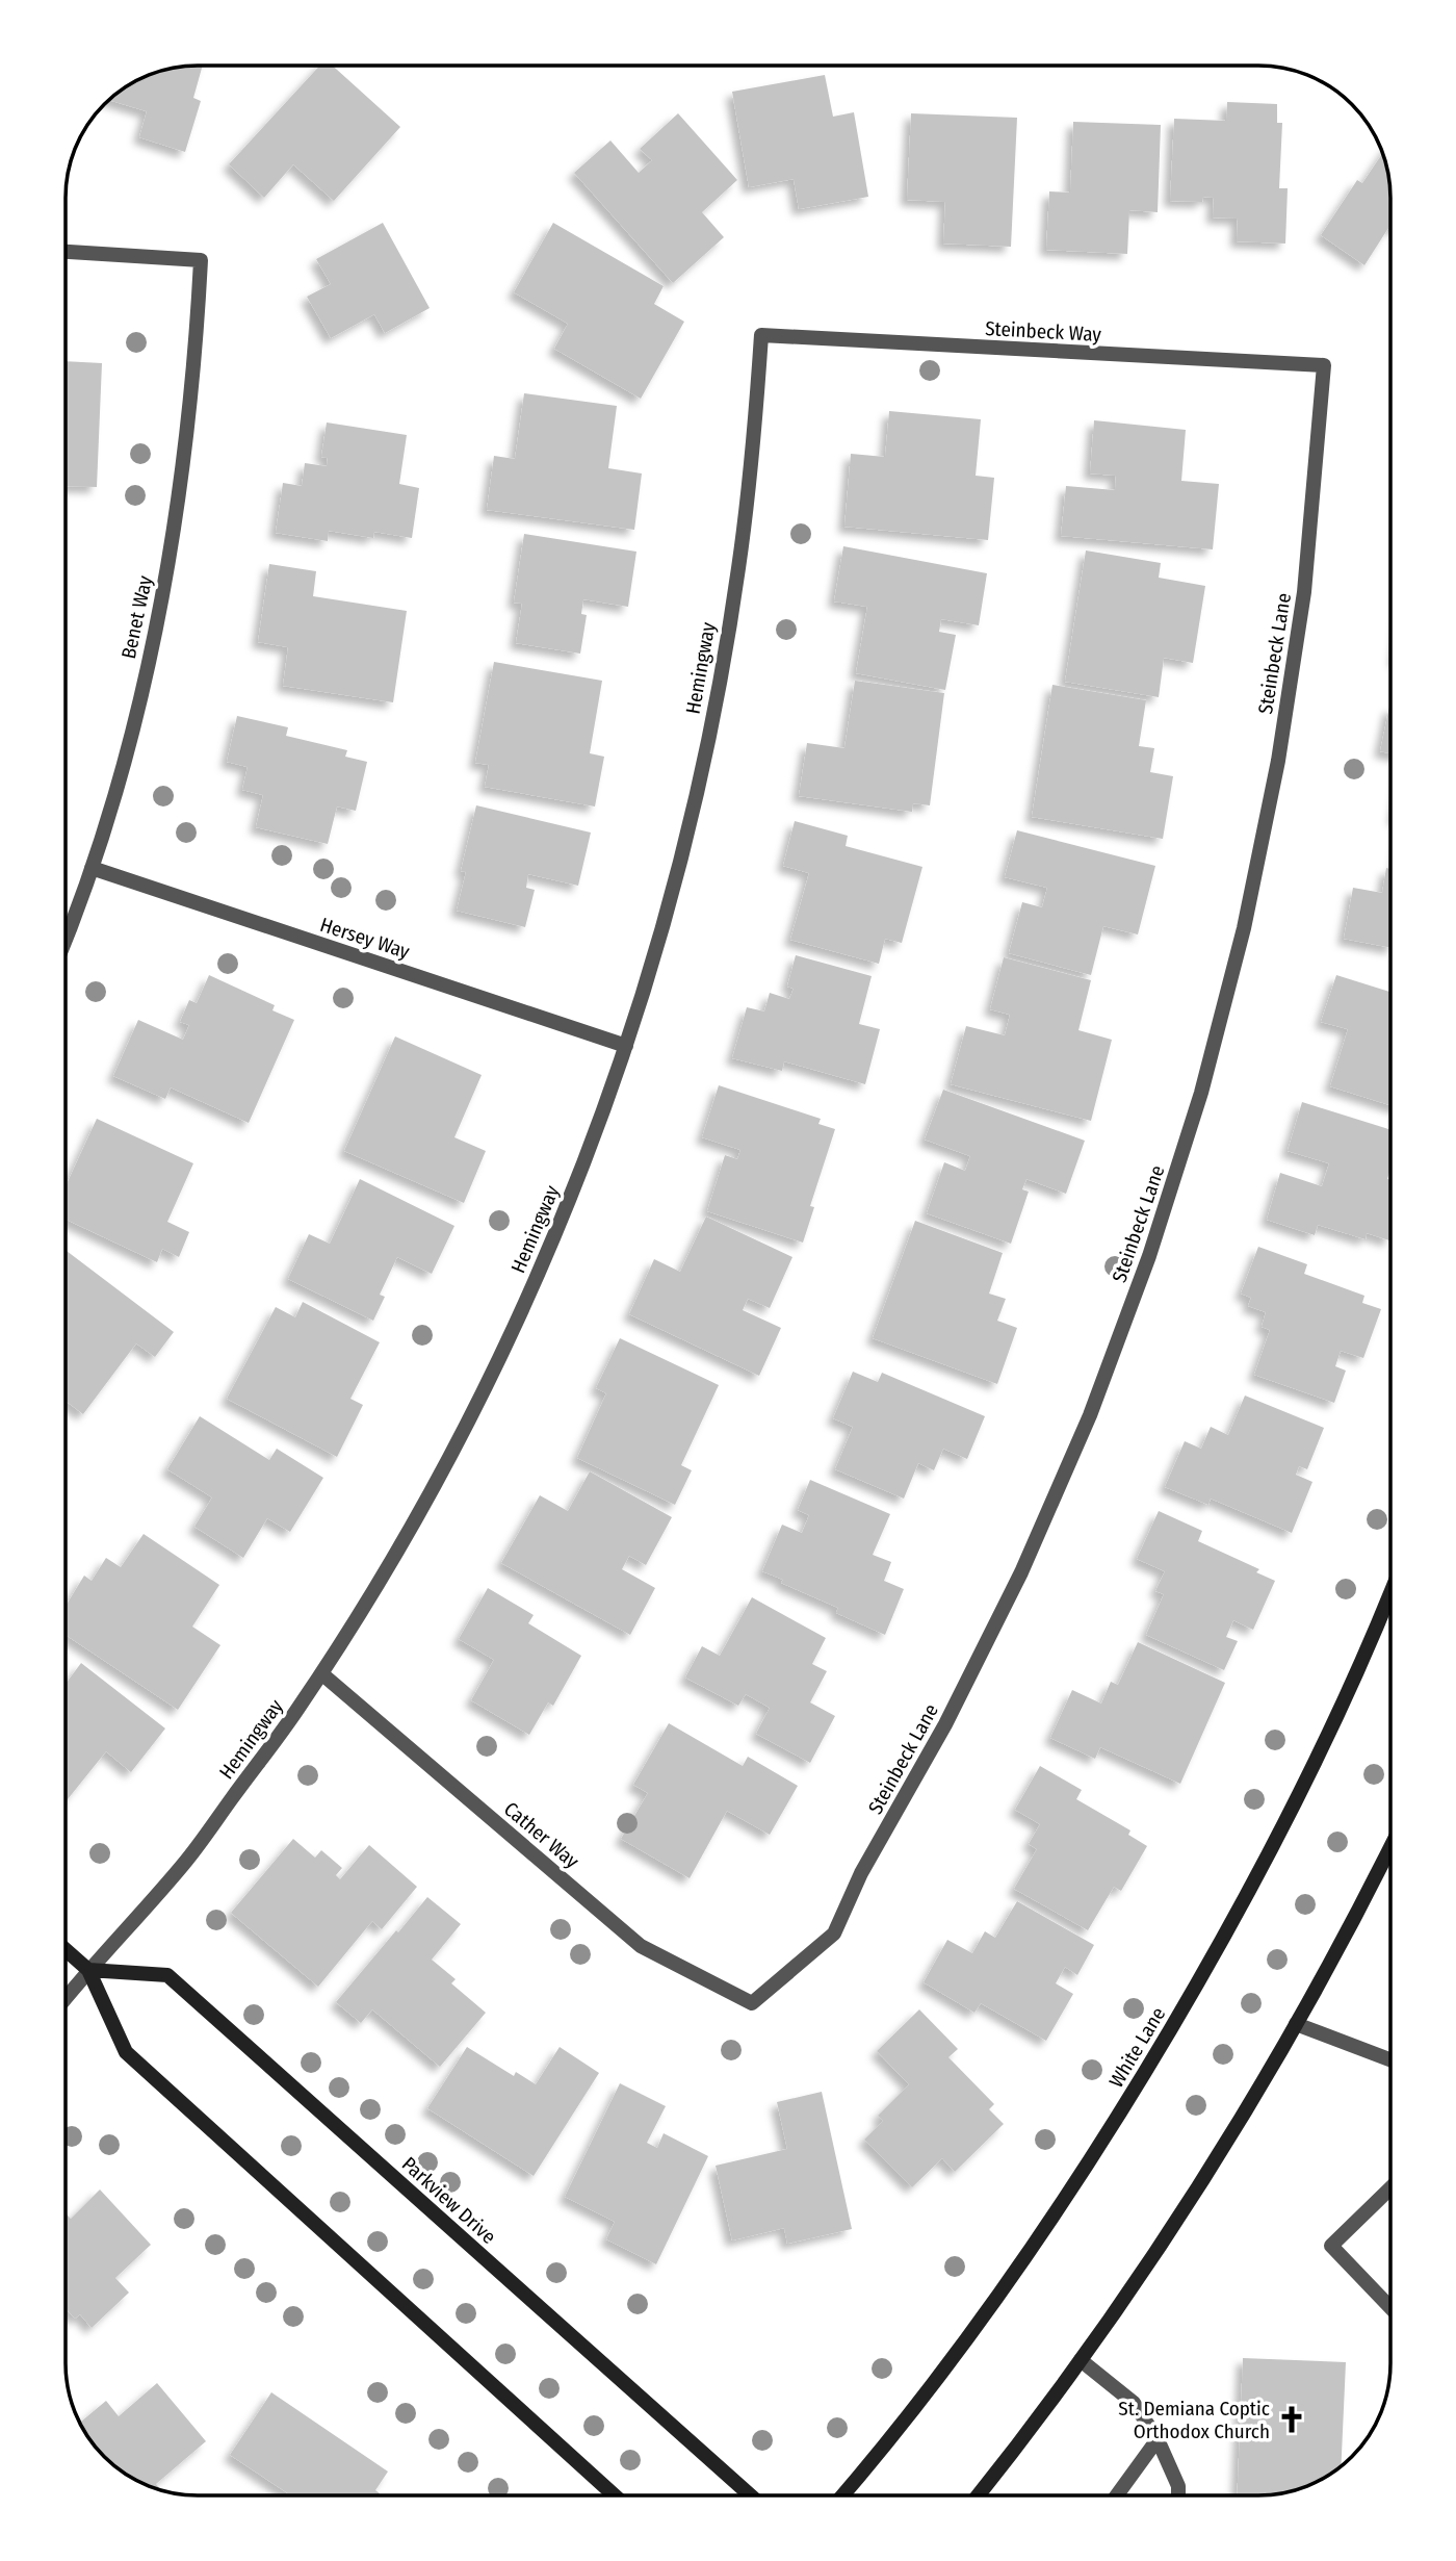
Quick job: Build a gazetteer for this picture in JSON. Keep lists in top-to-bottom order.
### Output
{
  "streets": {
    "main road": ["White Lane", "Parkview Drive"],
    "street": [
      "Steinbeck Way",
      "Benet Way",
      "Steinbeck Lane",
      "Hemingway",
      "Hersey Way",
      "Cather Way"
    ]
  },
  "crossings": [
    ["Steinbeck Way", "Steinbeck Lane"],
    ["Steinbeck Way", "Hemingway"],
    ["Benet Way", "Hersey Way"],
    ["Steinbeck Lane", "Cather Way"],
    ["Hemingway", "Hersey Way"],
    ["Hemingway", "Cather Way"],
    ["Hemingway", "Parkview Drive"]
  ],
  "places": {
    "church": ["St. Demiana Coptic Orthodox Church"]
  }
}
